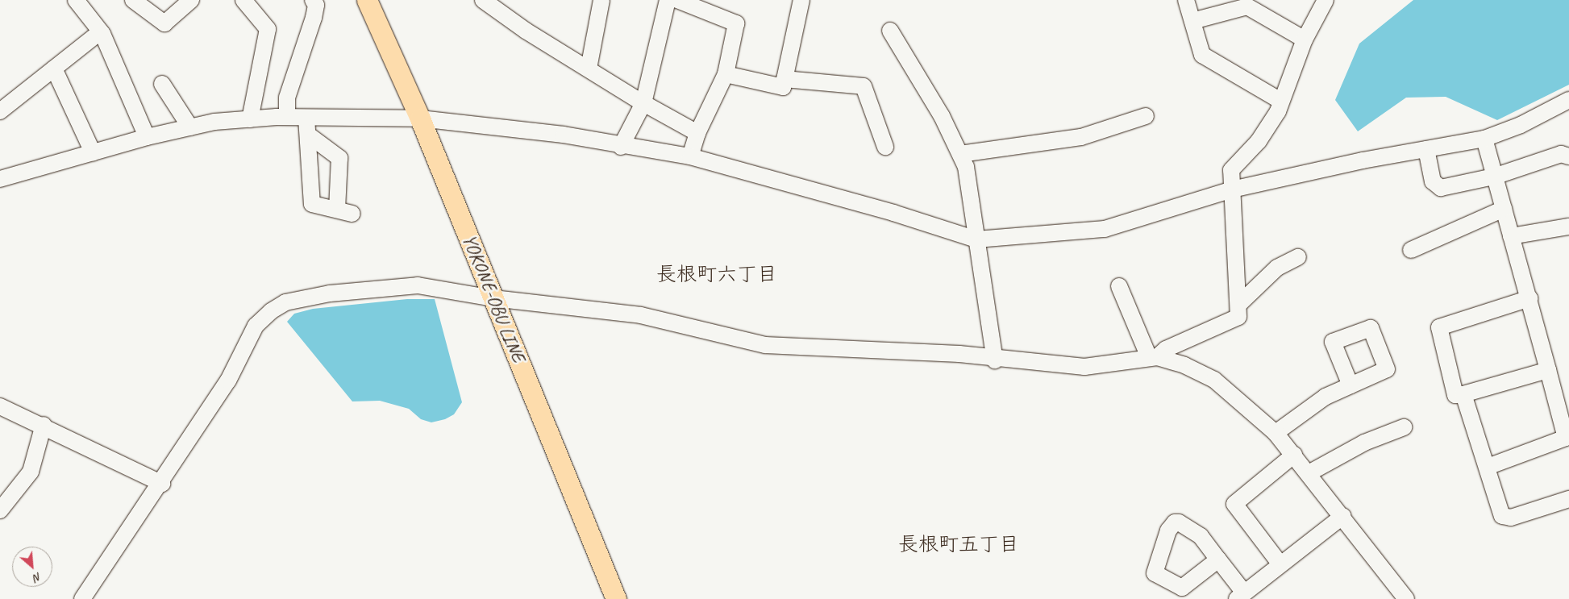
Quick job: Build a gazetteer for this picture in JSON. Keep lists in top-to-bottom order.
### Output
{
  "streets": {
    "main road": ["YOKONE-OBU LINE"]
  },
  "districts": ["長根町六丁目", "長根町五丁目"],
  "north": "bottom right"
}
